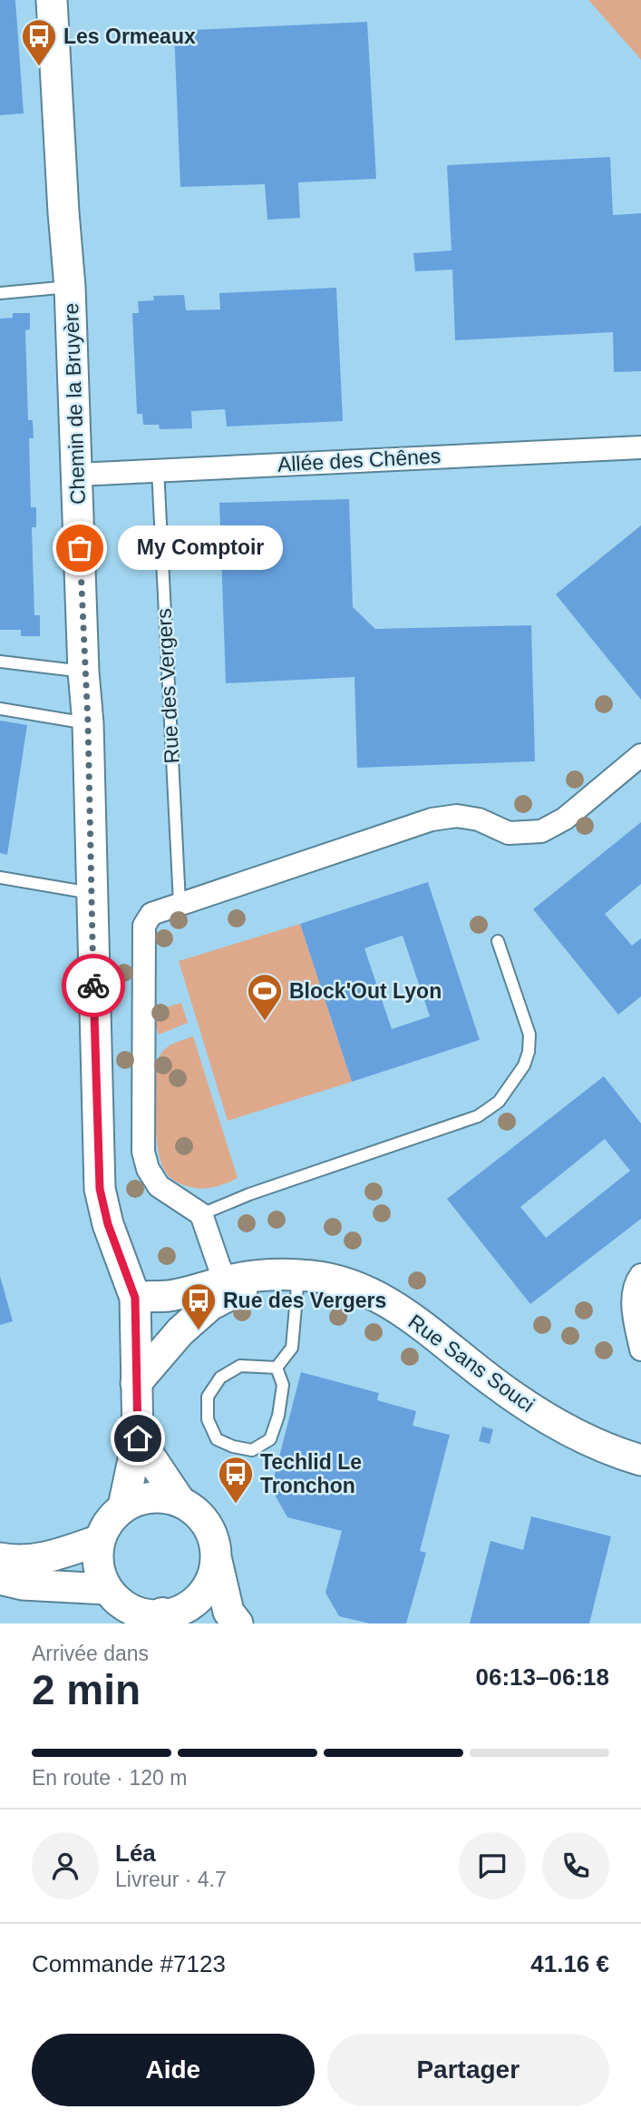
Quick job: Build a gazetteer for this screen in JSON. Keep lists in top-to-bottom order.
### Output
{
  "streets": {
    "main road": ["Chemin de la Bruyère", "Rue Sans Souci"],
    "street": ["Allée des Chênes"],
    "lane": ["Rue des Vergers"]
  },
  "crossings": [
    ["Chemin de la Bruyère", "Allée des Chênes"],
    ["Chemin de la Bruyère", "Rue Sans Souci"],
    ["Allée des Chênes", "Rue des Vergers"]
  ],
  "places": {
    "bus stop": ["Les Ormeaux", "Rue des Vergers", "Techlid Le Tronchon"],
    "other": ["My Comptoir"],
    "sports": ["Block'Out Lyon"]
  },
  "page": {
    "bubble": "My Comptoir",
    "heading": ["2 min", "Arrivée dans", "06:13–06:18"],
    "panel": [
      "Léa",
      "Livreur · 4.7",
      "Commande #7123",
      "41.16 €"
    ],
    "bar": "En route · 120 m",
    "buttons": ["Aide", "Partager"]
  }
}
